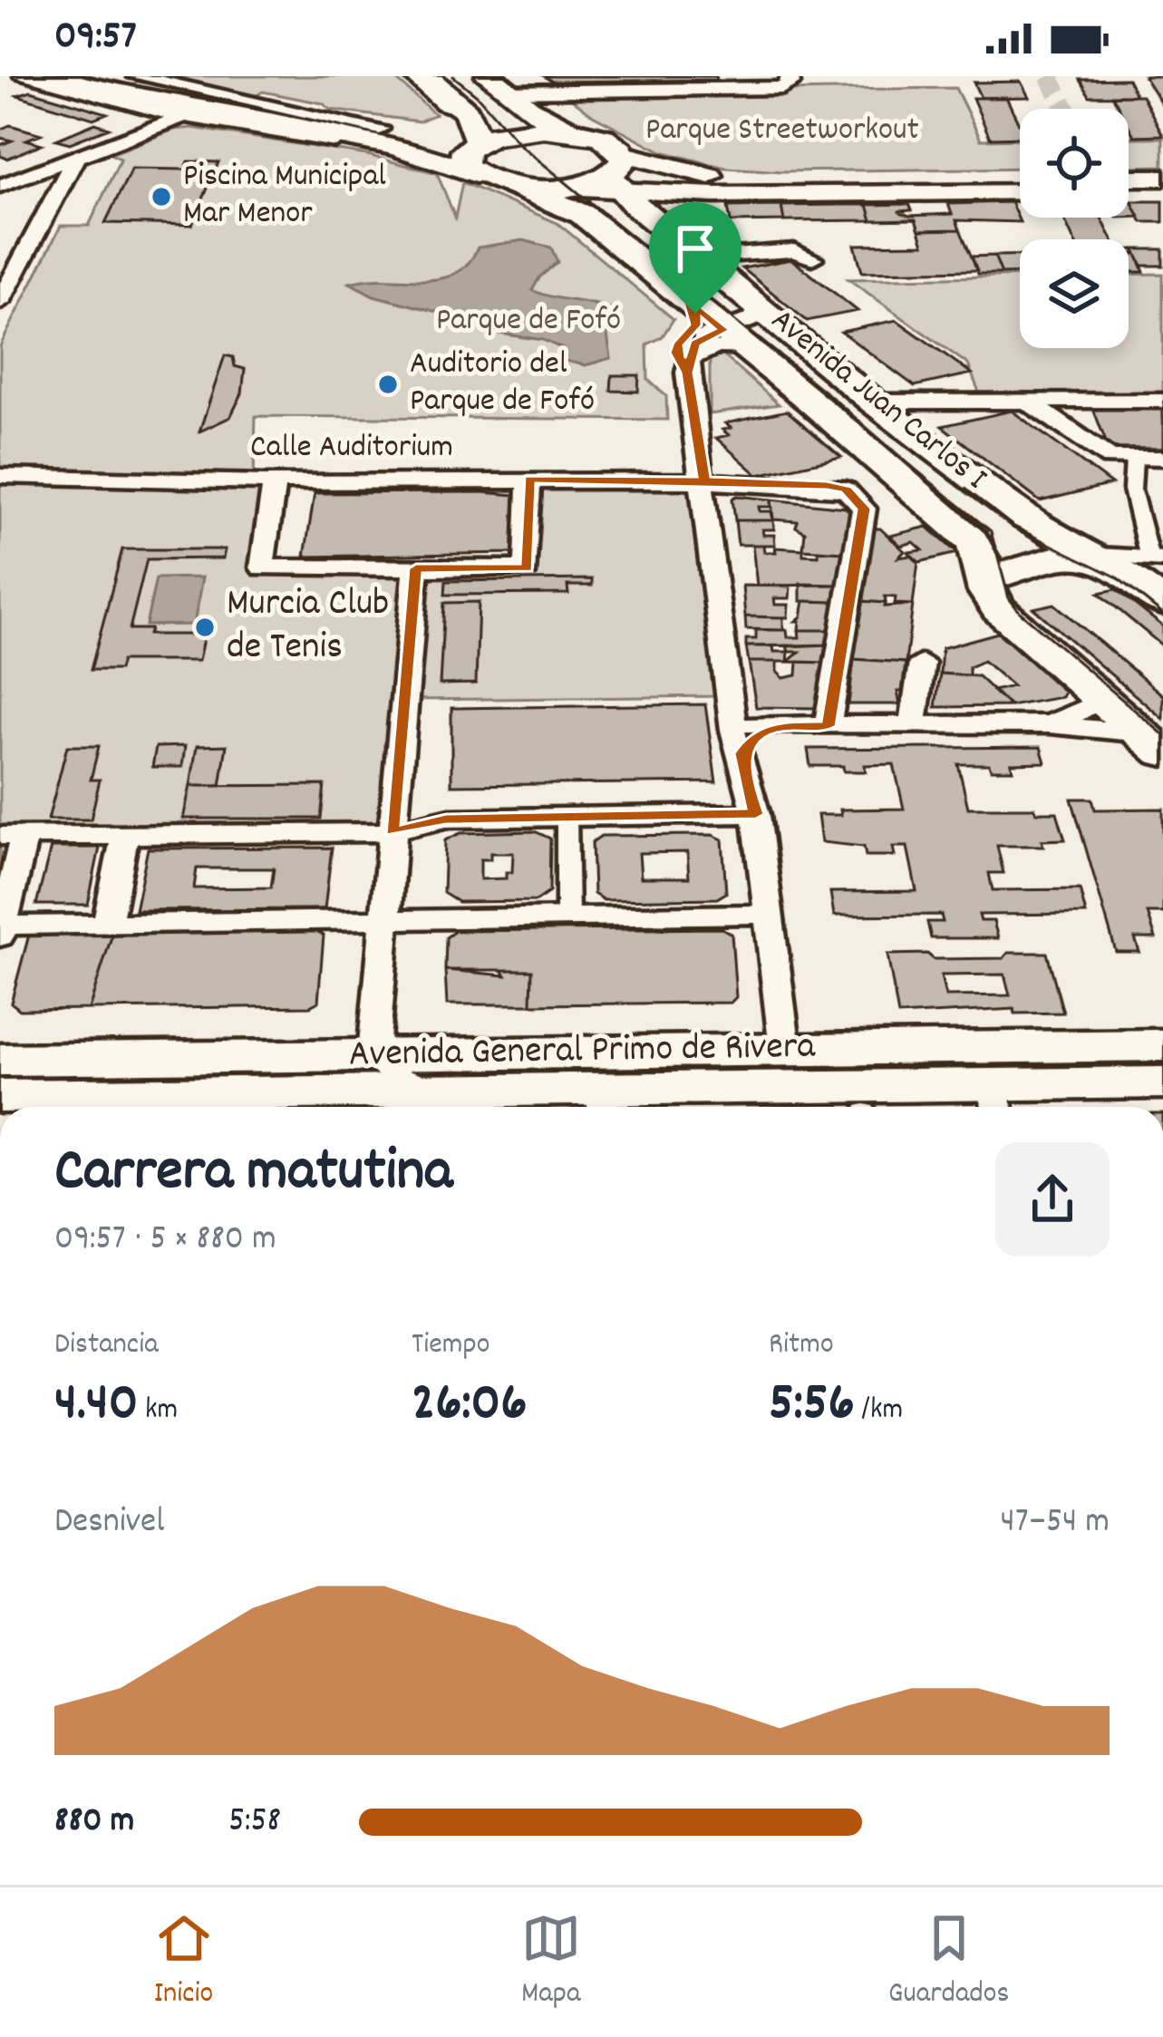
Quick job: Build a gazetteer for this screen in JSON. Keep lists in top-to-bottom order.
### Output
{
  "streets": {
    "main road": ["Avenida Juan Carlos I", "Avenida General Primo de Rivera"],
    "street": ["Calle Auditorium"]
  },
  "parks": ["Parque Streetworkout", "Parque de Fofó"],
  "places": ["Piscina Municipal Mar Menor", "Auditorio del Parque de Fofó", "Murcia Club de Tenis"],
  "page": {
    "status": "09:57",
    "heading": ["Carrera matutina", "09:57 · 5 × 880 m"],
    "stats": [
      ["Distancia", "4.40 km"],
      ["Tiempo", "26:06"],
      ["Ritmo", "5:56 /km"]
    ],
    "chart": ["Desnivel", "47–54 m"],
    "list": [
      {
        "name": "880 m",
        "note": "5:58"
      }
    ],
    "tabs": ["Inicio", "Mapa", "Guardados"]
  }
}
